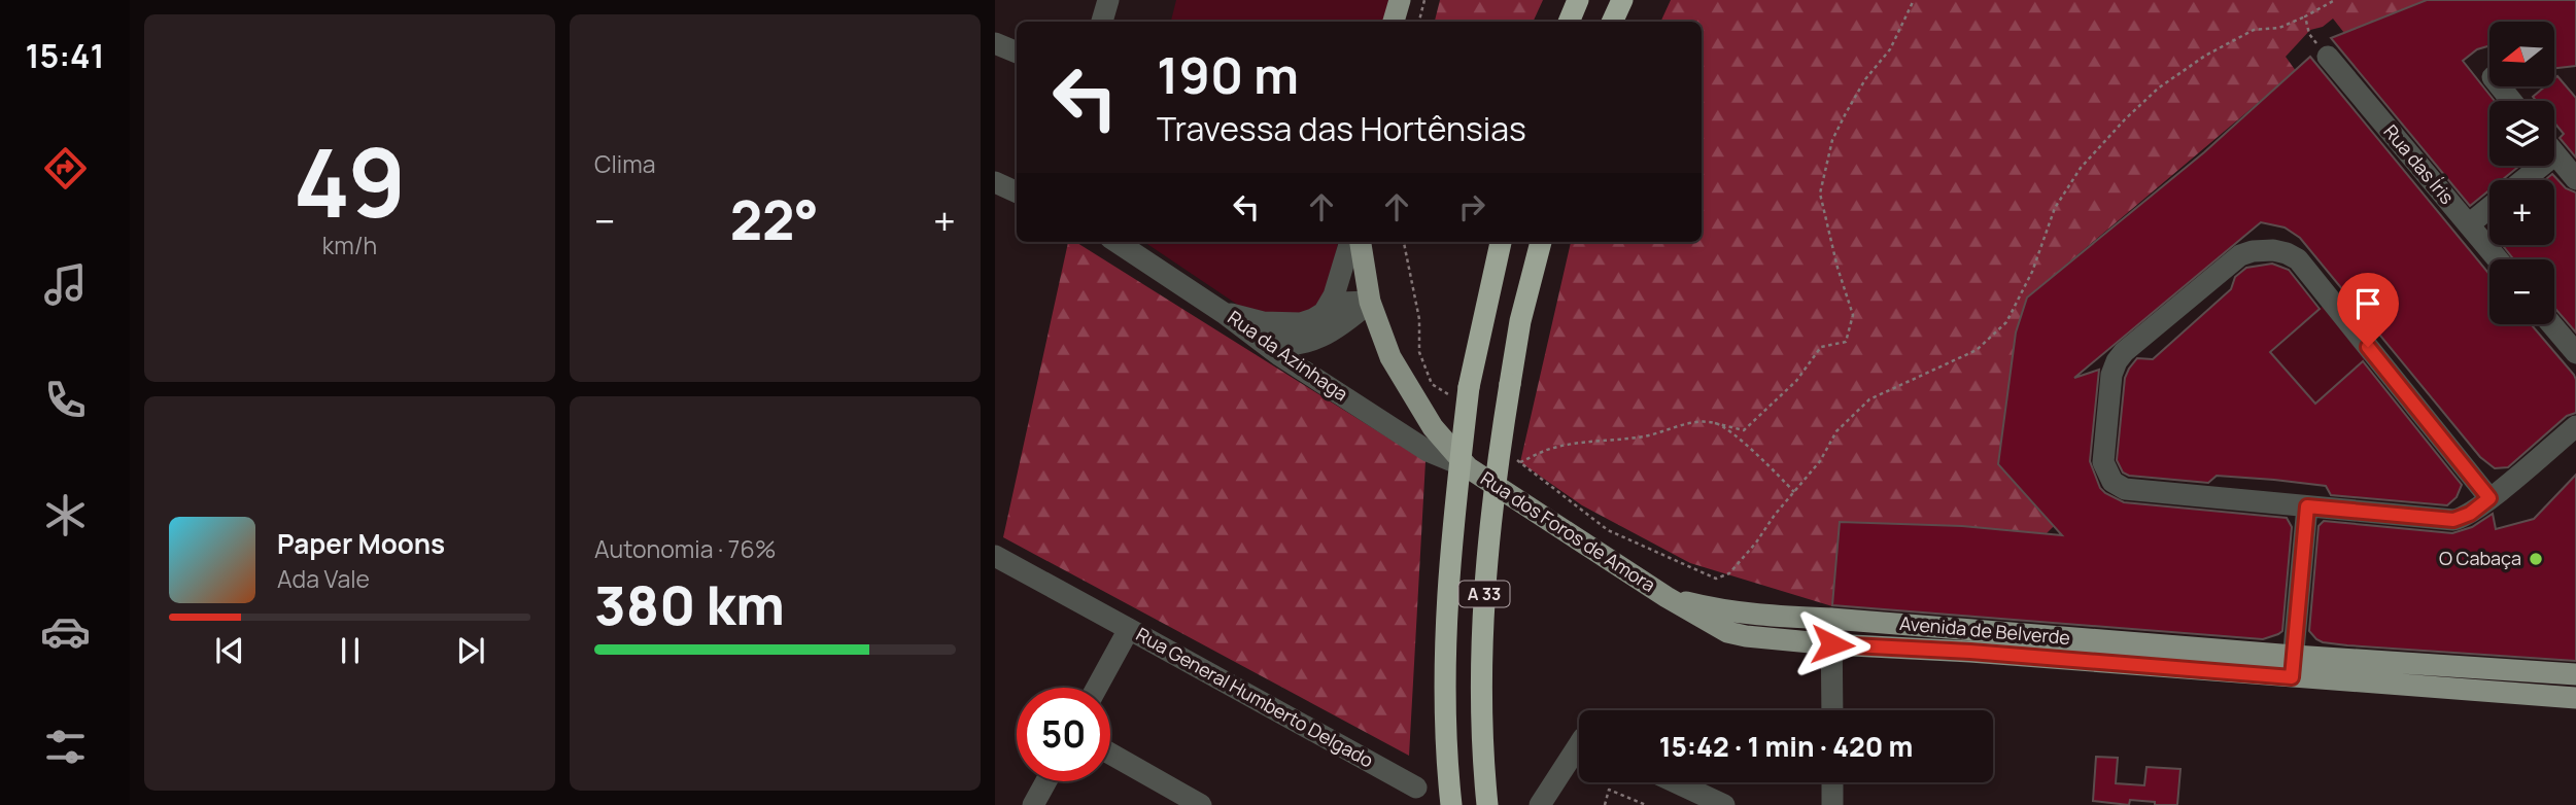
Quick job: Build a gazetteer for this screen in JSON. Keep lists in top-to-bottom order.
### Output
{
  "streets": {
    "highway": ["A 33"],
    "main road": ["Rua dos Foros de Amora", "Avenida de Belverde"],
    "street": ["Rua das Íris", "Rua da Azinhaga", "Rua General Humberto Delgado"]
  },
  "crossings": [
    ["Rua da Azinhaga", "Rua dos Foros de Amora"],
    ["Rua dos Foros de Amora", "Avenida de Belverde"]
  ],
  "places": ["O Cabaça"],
  "north": "left",
  "page": {
    "tabs": "15:41",
    "tile": [
      ["49", "km/h"],
      "Clima",
      ["Autonomia · 76%", "380 km"]
    ],
    "map_buttons": ["+", "−"],
    "turn": ["190 m", "Travessa das Hortênsias"],
    "heat": ["−", "22°", "+"],
    "song": ["Paper Moons", "Ada Vale"],
    "limit": "50",
    "trip": "15:42 · 1 min · 420 m"
  }
}
